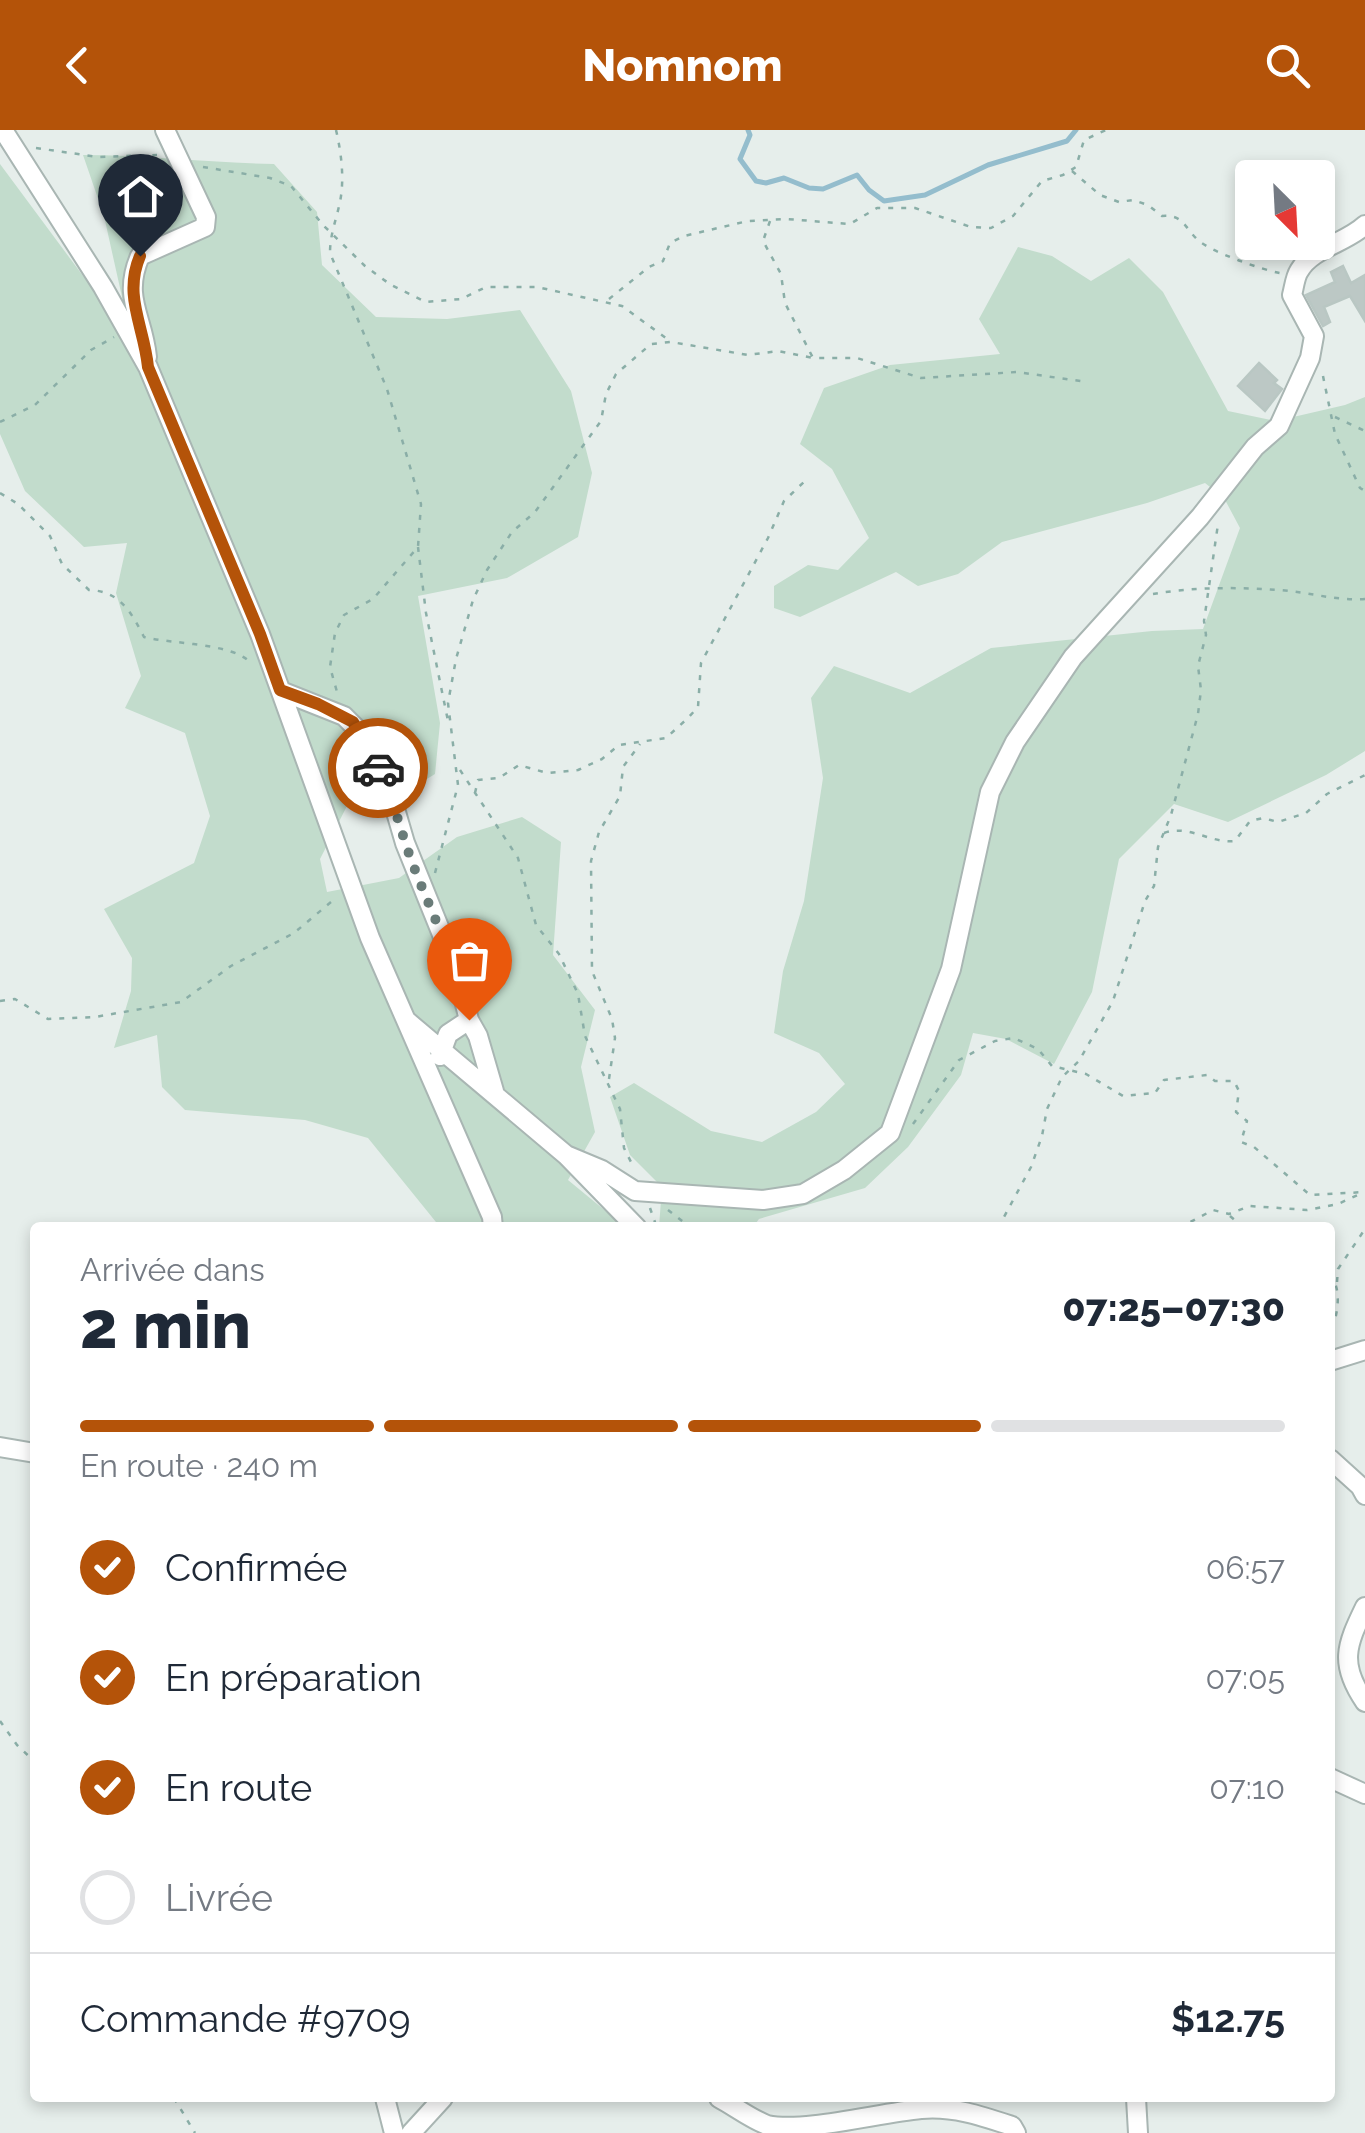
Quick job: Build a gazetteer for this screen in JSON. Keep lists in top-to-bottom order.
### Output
{
  "north": "bottom right",
  "page": {
    "header": "Nomnom",
    "heading": ["2 min", "Arrivée dans", "07:25–07:30"],
    "panel": ["Commande #9709", "$12.75"],
    "bar": "En route · 240 m",
    "list": [
      ["Confirmée", "06:57"],
      ["En préparation", "07:05"],
      ["En route", "07:10"],
      "Livrée"
    ]
  }
}
